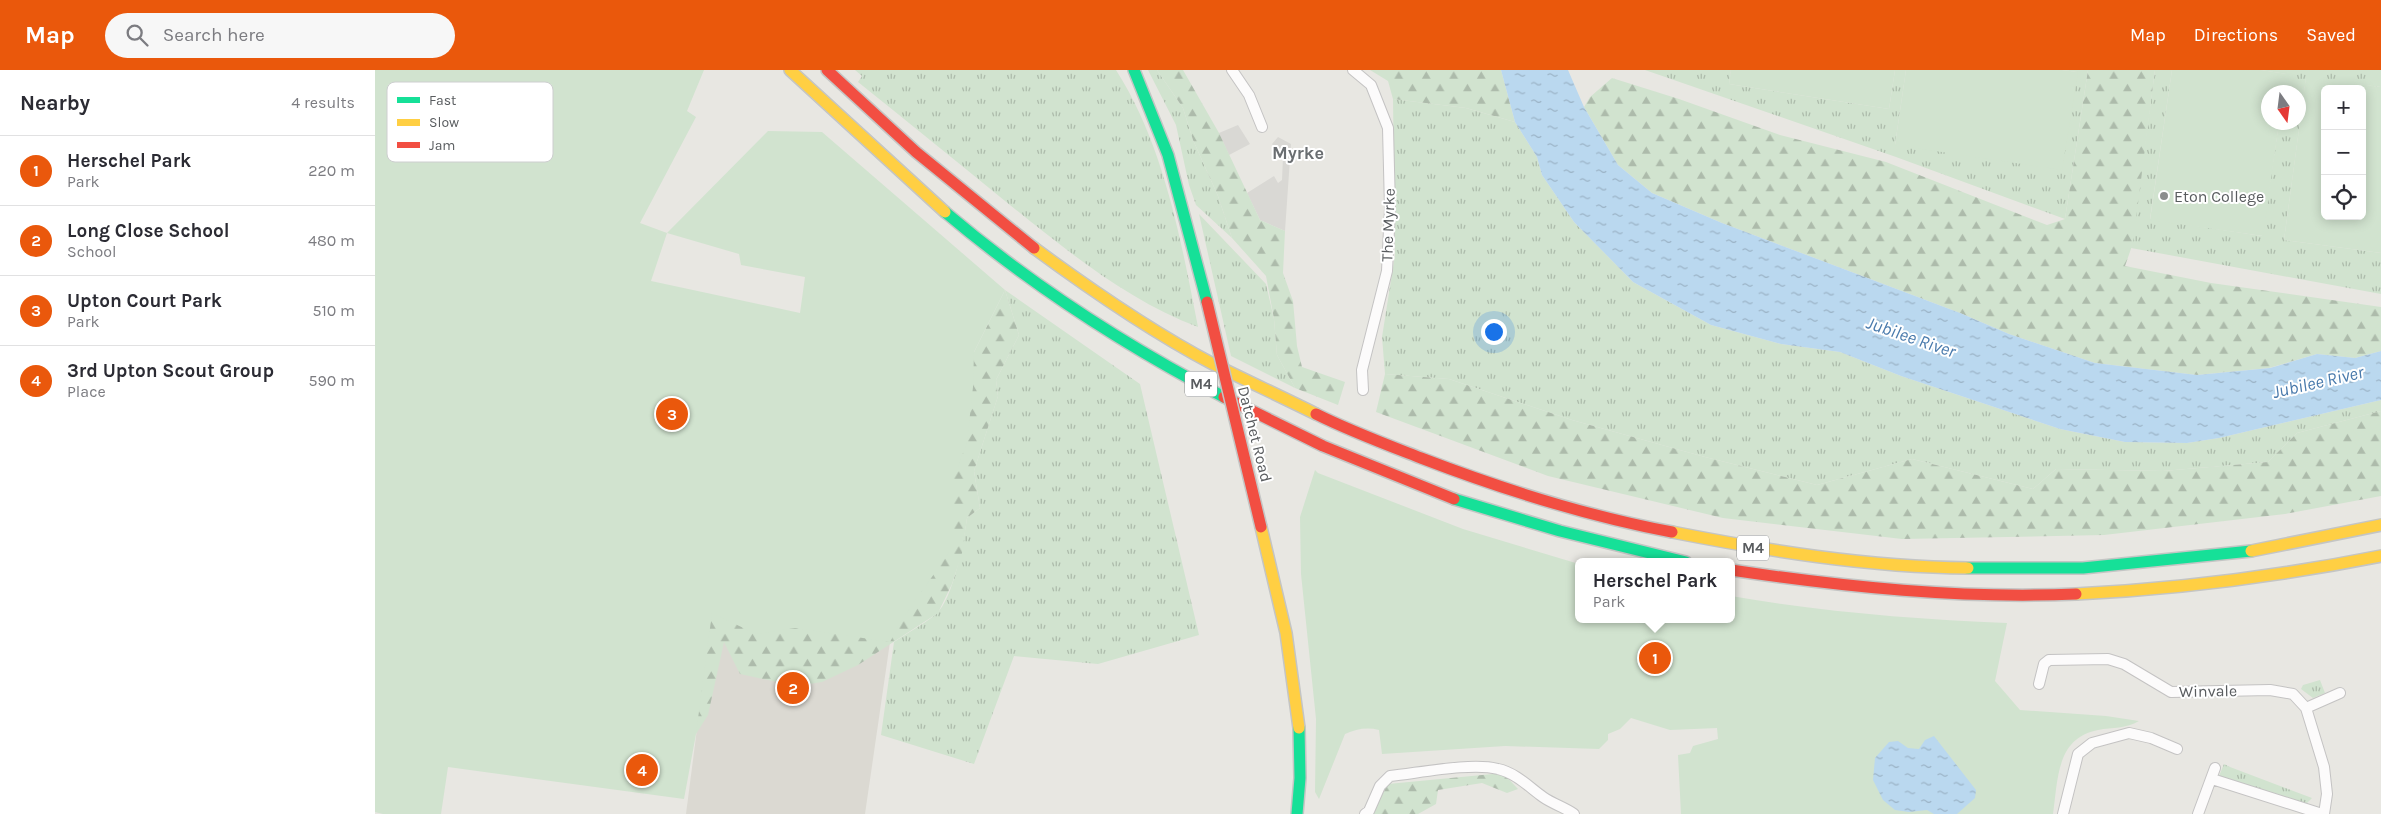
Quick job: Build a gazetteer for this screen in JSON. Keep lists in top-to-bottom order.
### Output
{
  "streets": {
    "main road": ["M4", "Datchet Road"],
    "street": ["The Myrke", "Winvale"]
  },
  "districts": ["Myrke"],
  "water": ["Jubilee River"],
  "places": ["Eton College"],
  "legend": ["Fast", "Slow", "Jam"],
  "north": "bottom",
  "page": {
    "header": "Map",
    "search": "Search here",
    "nav": ["Map", "Directions", "Saved"],
    "heading": ["Nearby", "4 results"],
    "map_buttons": ["+", "−"],
    "list": [
      {
        "mark": "1",
        "name": "Herschel Park",
        "note": "Park",
        "value": "220 m"
      },
      {
        "mark": "2",
        "name": "Long Close School",
        "note": "School",
        "value": "480 m"
      },
      {
        "mark": "3",
        "name": "Upton Court Park",
        "note": "Park",
        "value": "510 m"
      },
      {
        "mark": "4",
        "name": "3rd Upton Scout Group",
        "note": "Place",
        "value": "590 m"
      }
    ],
    "pins": [
      "3",
      "1",
      "2",
      "4"
    ],
    "popup": ["Herschel Park", "Park"]
  }
}
